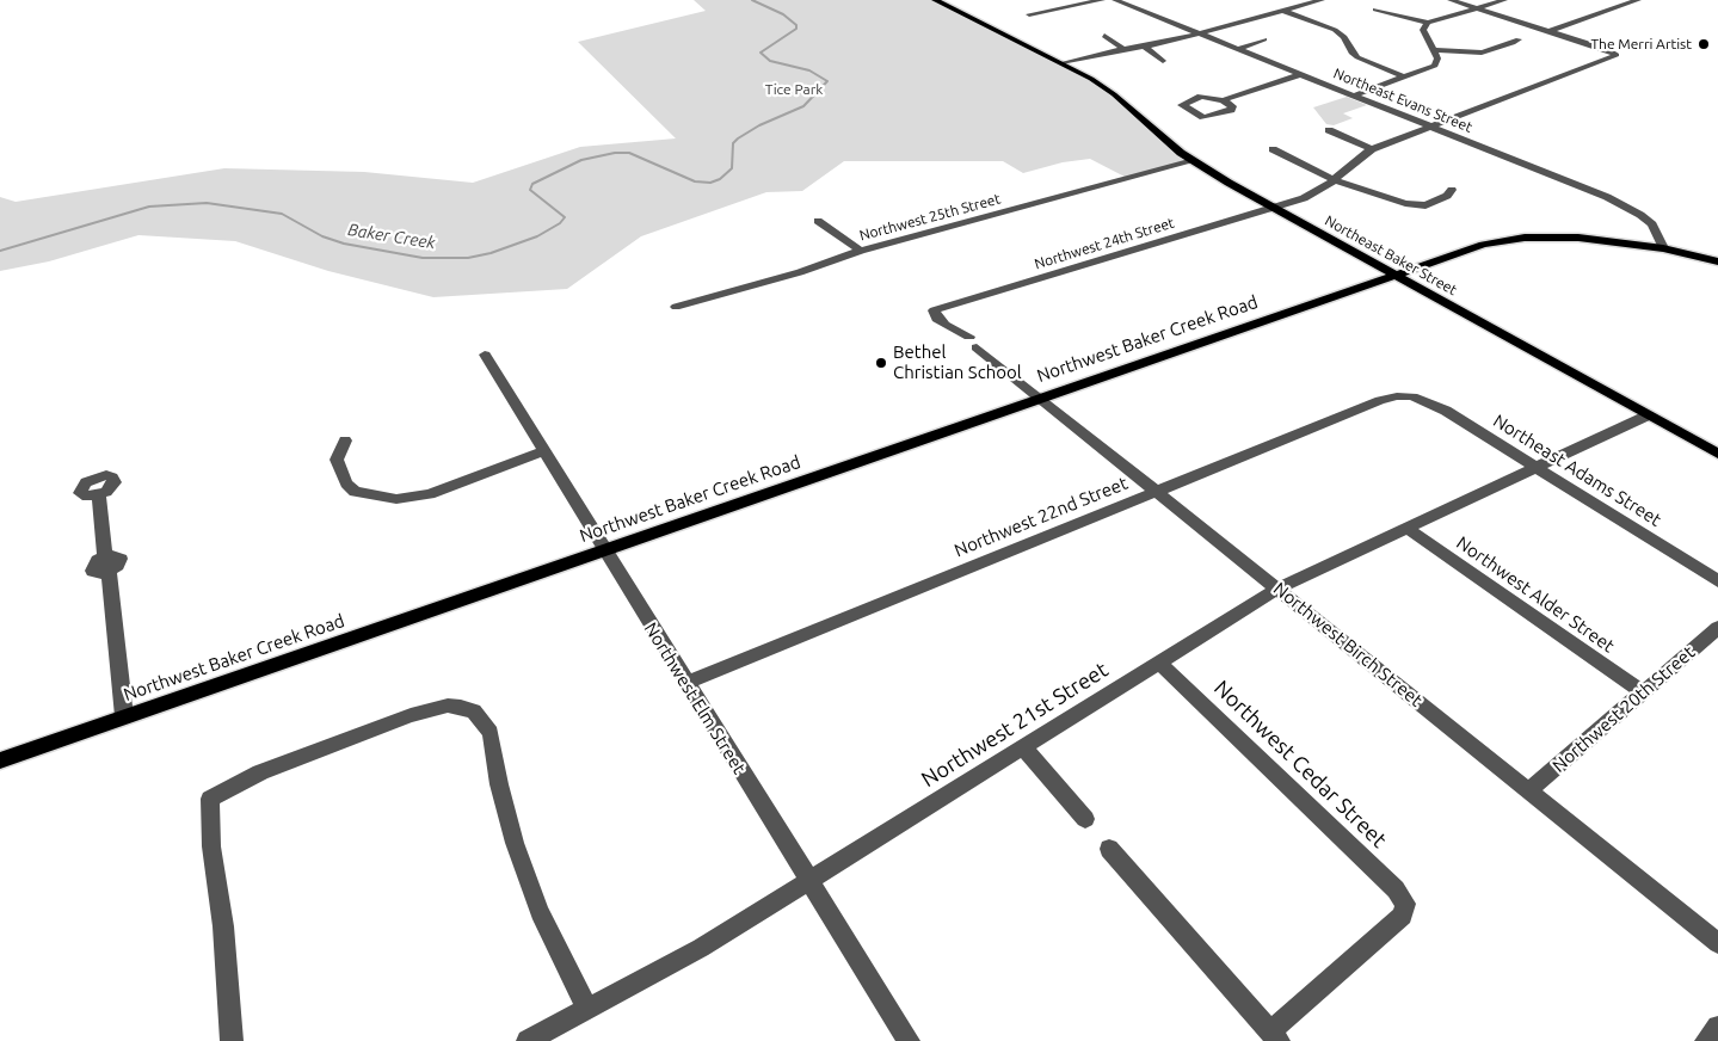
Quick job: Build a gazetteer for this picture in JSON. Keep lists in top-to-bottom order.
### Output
{
  "streets": {
    "main road": ["Northeast Baker Street", "Northwest Baker Creek Road"],
    "street": [
      "Northeast Evans Street",
      "Northwest 25th Street",
      "Northwest 24th Street",
      "Northeast Adams Street",
      "Northwest 22nd Street",
      "Northwest Alder Street",
      "Northwest Birch Street",
      "Northwest Elm Street",
      "Northwest 20th Street",
      "Northwest 21st Street",
      "Northwest Cedar Street"
    ]
  },
  "crossings": [
    ["Northeast Evans Street", "Northwest 24th Street"],
    ["Northeast Evans Street", "Northwest Baker Creek Road"],
    ["Northwest 25th Street", "Northeast Baker Street"],
    ["Northwest 24th Street", "Northeast Baker Street"],
    ["Northwest 24th Street", "Northwest Birch Street"],
    ["Northeast Baker Street", "Northwest Baker Creek Road"],
    ["Northeast Baker Street", "Northwest 21st Street"],
    ["Northwest Baker Creek Road", "Northwest Birch Street"],
    ["Northwest Baker Creek Road", "Northwest Elm Street"],
    ["Northeast Adams Street", "Northwest 22nd Street"],
    ["Northeast Adams Street", "Northwest 21st Street"],
    ["Northwest 22nd Street", "Northwest Birch Street"],
    ["Northwest 22nd Street", "Northwest Elm Street"],
    ["Northwest Alder Street", "Northwest 20th Street"],
    ["Northwest Alder Street", "Northwest 21st Street"],
    ["Northwest Birch Street", "Northwest 20th Street"],
    ["Northwest Birch Street", "Northwest 21st Street"],
    ["Northwest Elm Street", "Northwest 21st Street"],
    ["Northwest 21st Street", "Northwest Cedar Street"]
  ],
  "water": ["Baker Creek"],
  "parks": ["Tice Park"],
  "places": ["The Merri Artist", "Bethel Christian School"]
}
